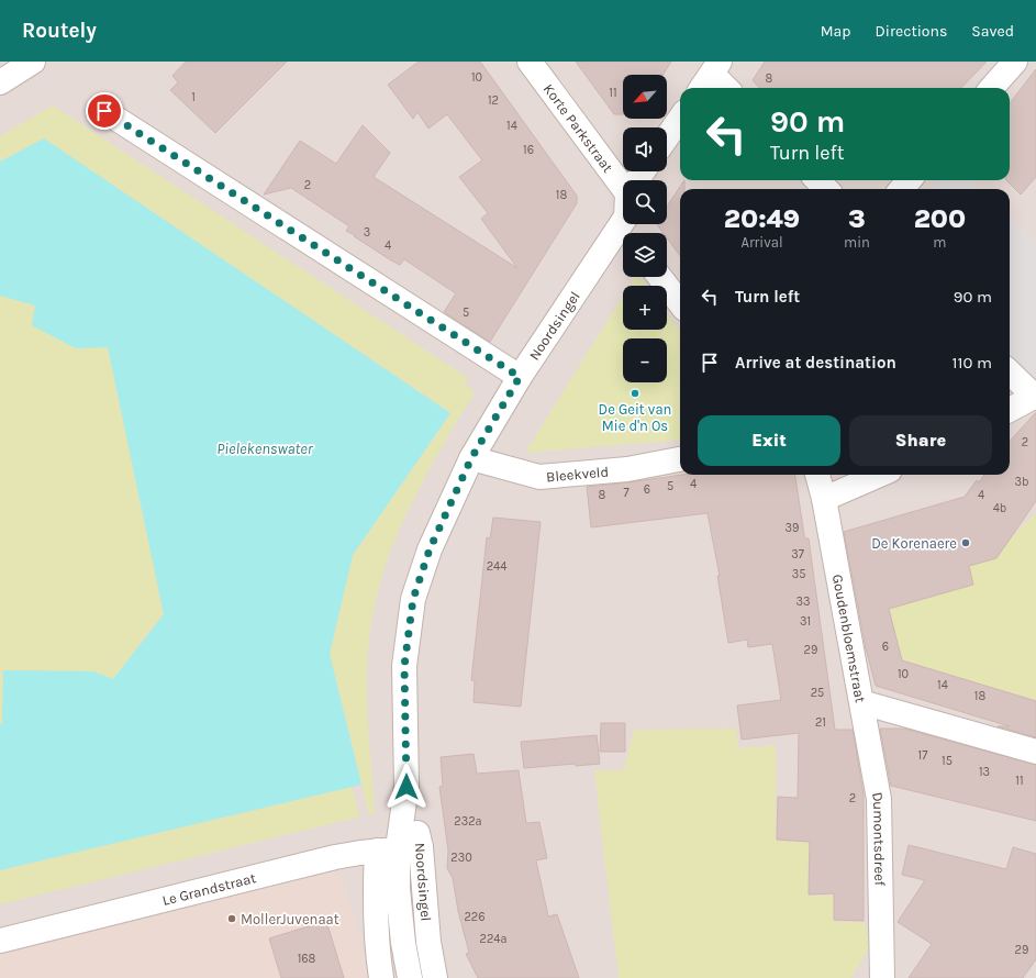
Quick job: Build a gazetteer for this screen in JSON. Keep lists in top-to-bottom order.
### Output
{
  "streets": {
    "street": [
      "Korte Parkstraat",
      "Noordsingel",
      "Bleekveld",
      "Goudenbloemstraat",
      "Dumontsdreef",
      "Le Grandstraat"
    ]
  },
  "crossings": [
    ["Noordsingel", "Bleekveld"],
    ["Noordsingel", "Le Grandstraat"],
    ["Goudenbloemstraat", "Dumontsdreef"]
  ],
  "water": ["Pielekenswater"],
  "places": ["De Geit van Mie d'n Os", "De Korenaere", "MollerJuvenaat"],
  "house_numbers": [
    "10",
    "8",
    "11",
    "1",
    "12",
    "14",
    "16",
    "2",
    "18",
    "3",
    "4",
    "5",
    "2",
    "3b",
    "4",
    "5",
    "6",
    "7",
    "8",
    "4",
    "4b",
    "39",
    "37",
    "244",
    "35",
    "33",
    "31",
    "6",
    "29",
    "10",
    "14",
    "25",
    "18",
    "21",
    "17",
    "15",
    "13",
    "11",
    "2",
    "232a",
    "230",
    "226",
    "224a",
    "29",
    "168"
  ],
  "north": "bottom left",
  "page": {
    "header": "Routely",
    "nav": ["Map", "Directions", "Saved"],
    "map_buttons": ["+", "−"],
    "turn": ["90 m", "Turn left"],
    "eta": [
      "20:49",
      "Arrival",
      "3",
      "min",
      "200",
      "m"
    ],
    "list": [
      {
        "name": "Turn left",
        "value": "90 m"
      },
      {
        "name": "Arrive at destination",
        "value": "110 m"
      }
    ],
    "buttons": ["Exit", "Share"]
  }
}
